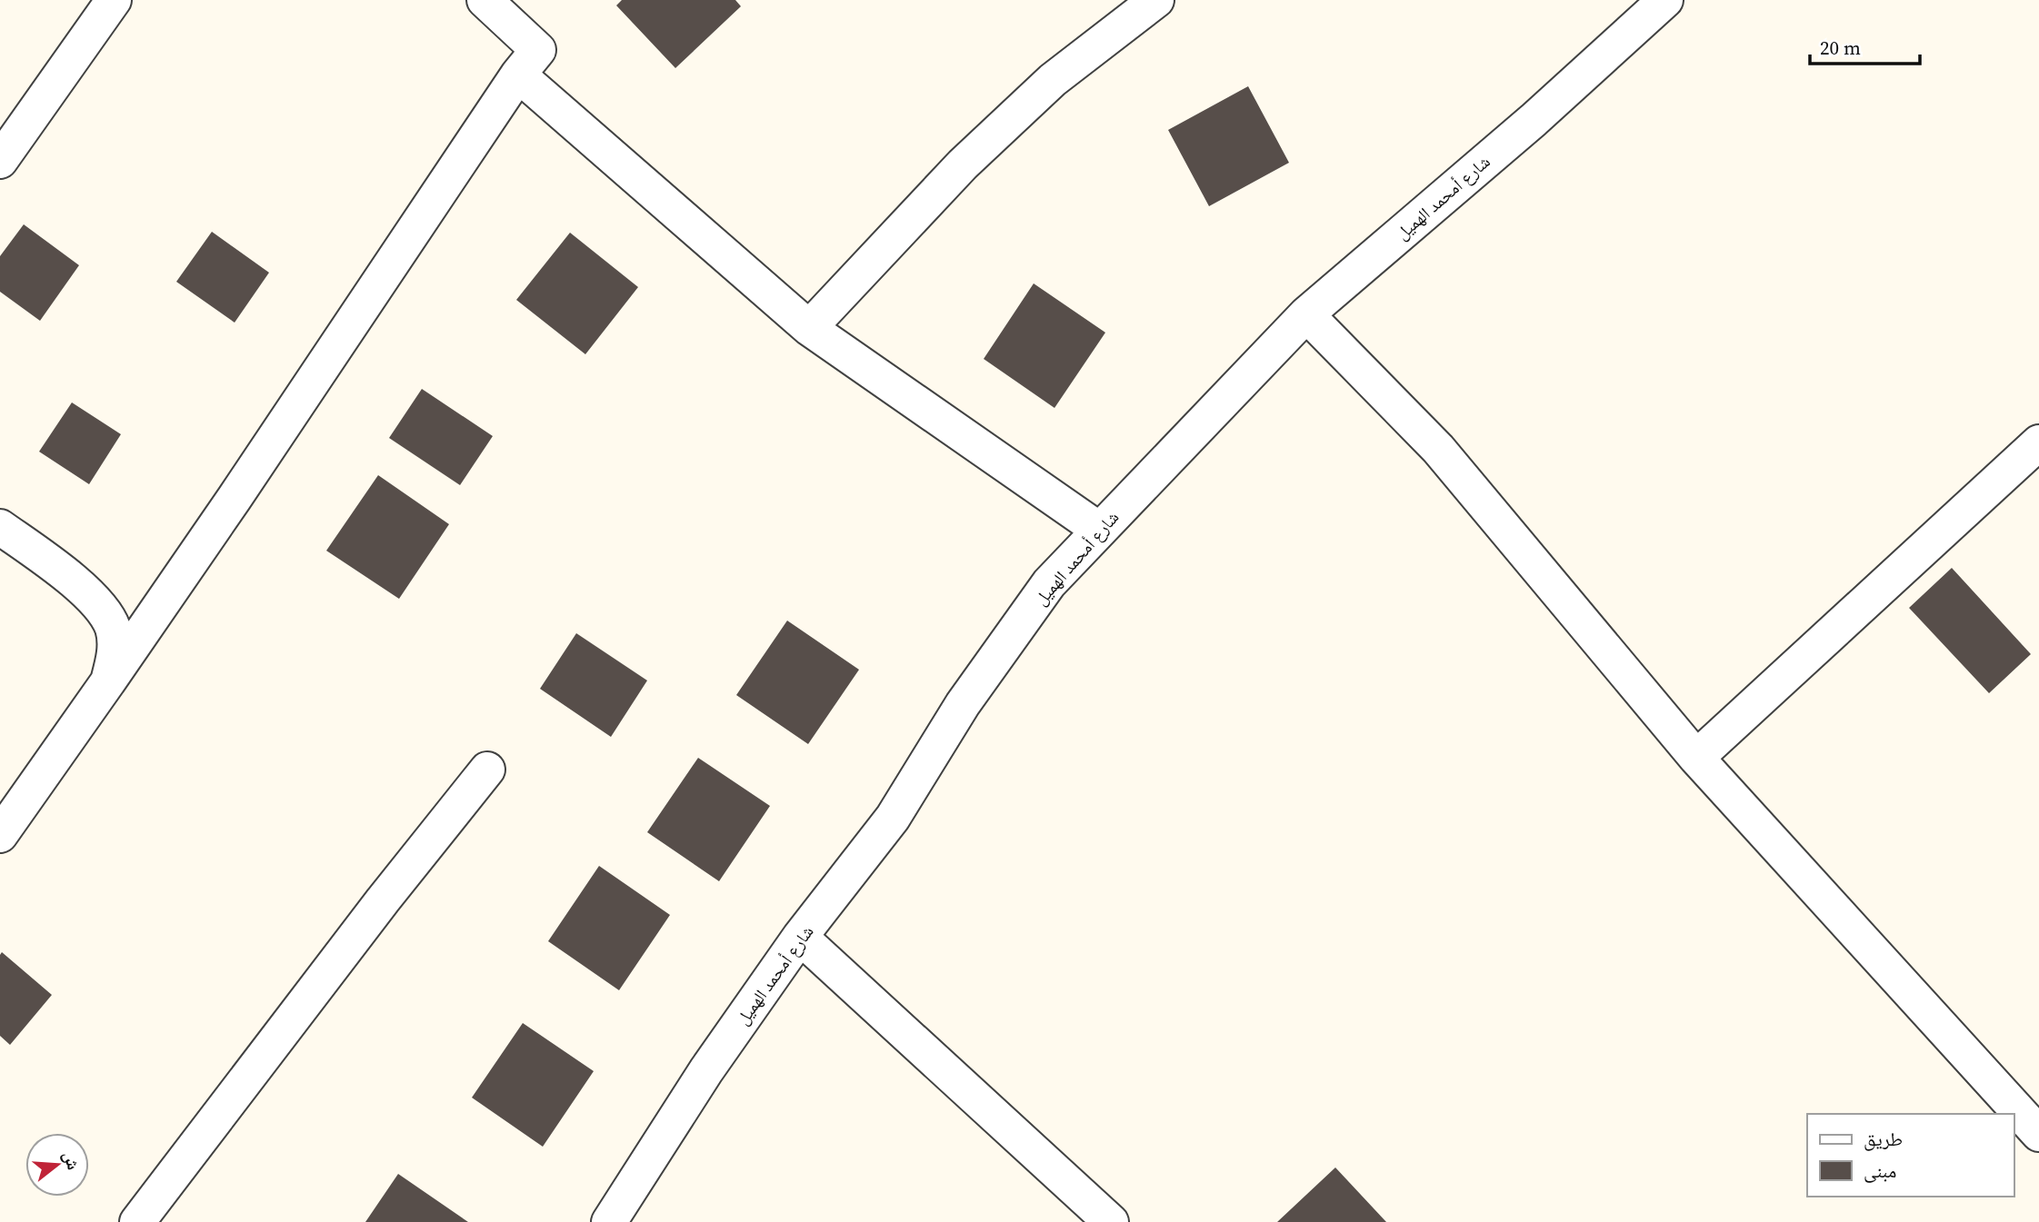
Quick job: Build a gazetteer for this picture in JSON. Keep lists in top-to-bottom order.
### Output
{
  "streets": {
    "street": ["شارع أمحمد الهميل"]
  },
  "legend": ["طريق", "مبنى"],
  "scale_bar": "20 m",
  "north": "right"
}
